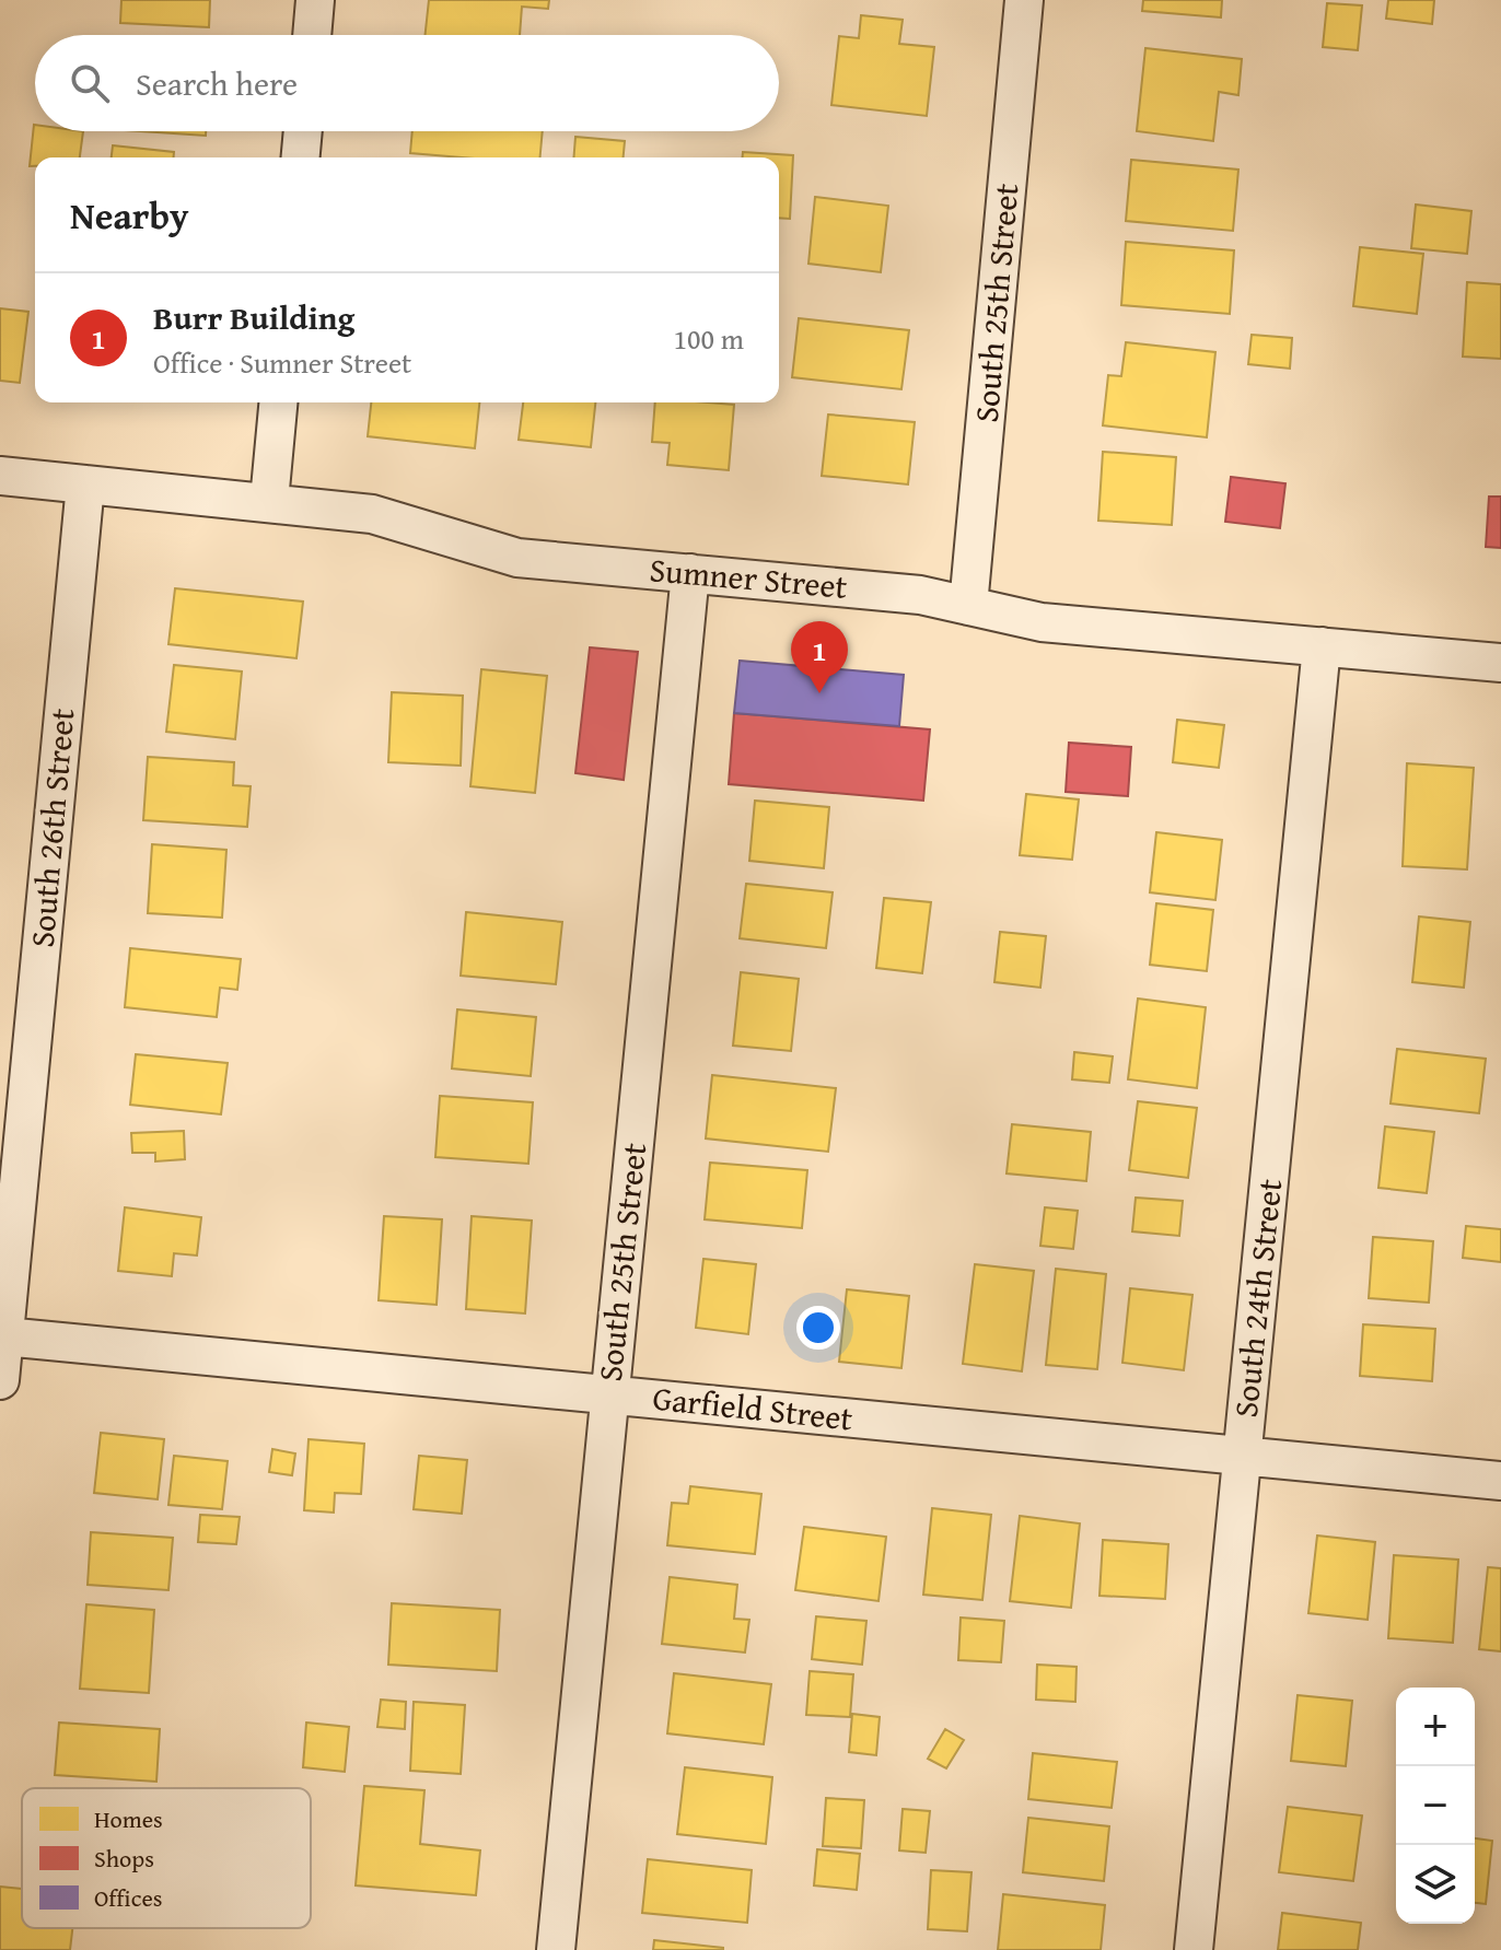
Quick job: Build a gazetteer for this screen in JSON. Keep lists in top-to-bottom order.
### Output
{
  "streets": {
    "street": [
      "South 25th Street",
      "Sumner Street",
      "South 26th Street",
      "South 24th Street",
      "Garfield Street"
    ]
  },
  "crossings": [
    ["South 25th Street", "Sumner Street"],
    ["South 25th Street", "Garfield Street"],
    ["Sumner Street", "South 26th Street"],
    ["Sumner Street", "South 24th Street"],
    ["South 26th Street", "Garfield Street"],
    ["South 24th Street", "Garfield Street"]
  ],
  "legend": ["Homes", "Shops", "Offices"],
  "page": {
    "search": "Search here",
    "heading": "Nearby",
    "list": [
      {
        "mark": "1",
        "name": "Burr Building",
        "note": "Office · Sumner Street",
        "value": "100 m"
      }
    ],
    "pins": "1",
    "map_buttons": ["+", "−"]
  }
}
